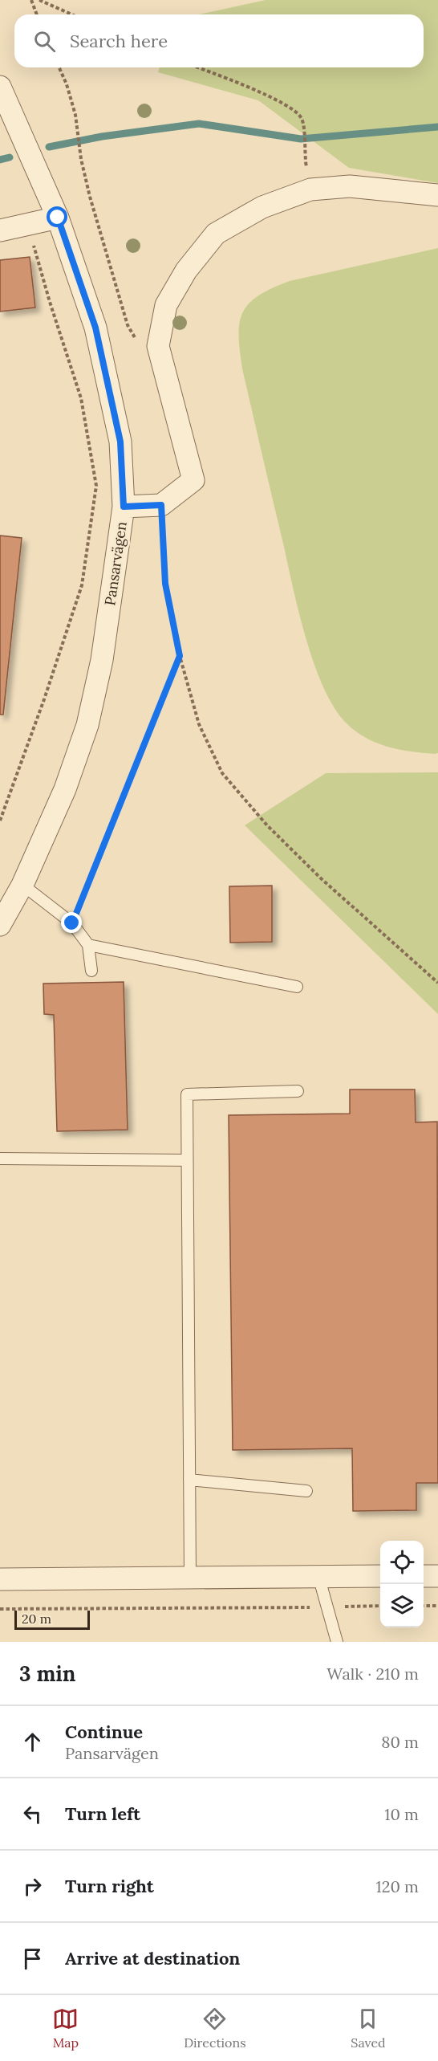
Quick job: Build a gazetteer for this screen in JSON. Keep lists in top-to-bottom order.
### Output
{
  "streets": {
    "street": ["Pansarvägen"]
  },
  "scale_bar": "20 m",
  "page": {
    "search": "Search here",
    "scale": "20 m",
    "heading": ["3 min", "Walk · 210 m"],
    "list": [
      ["Continue", "Pansarvägen", "80 m"],
      ["Turn left", "10 m"],
      ["Turn right", "120 m"],
      "Arrive at destination"
    ],
    "nav": ["Map", "Directions", "Saved"]
  }
}
